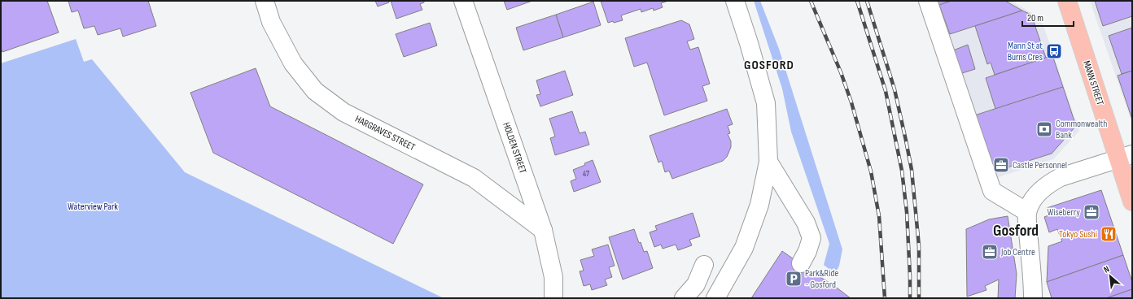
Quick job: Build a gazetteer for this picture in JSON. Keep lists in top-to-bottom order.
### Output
{
  "streets": {
    "main road": ["MANN STREET"],
    "street": ["HARGRAVES STREET", "HOLDEN STREET"]
  },
  "crossings": [
    ["HARGRAVES STREET", "HOLDEN STREET"]
  ],
  "districts": ["GOSFORD", "Gosford"],
  "parks": ["Waterview Park"],
  "places": {
    "bus stop": ["Mann St at Burns Cres"],
    "bank": ["Commonwealth Bank"],
    "office": ["Castle Personnel", "Wiseberry", "Job Centre"],
    "restaurant": ["Tokyo Sushi"],
    "parking": ["Park&Ride - Gosford"]
  },
  "house_numbers": ["47"],
  "scale_bar": "20 m",
  "north": "top left"
}
